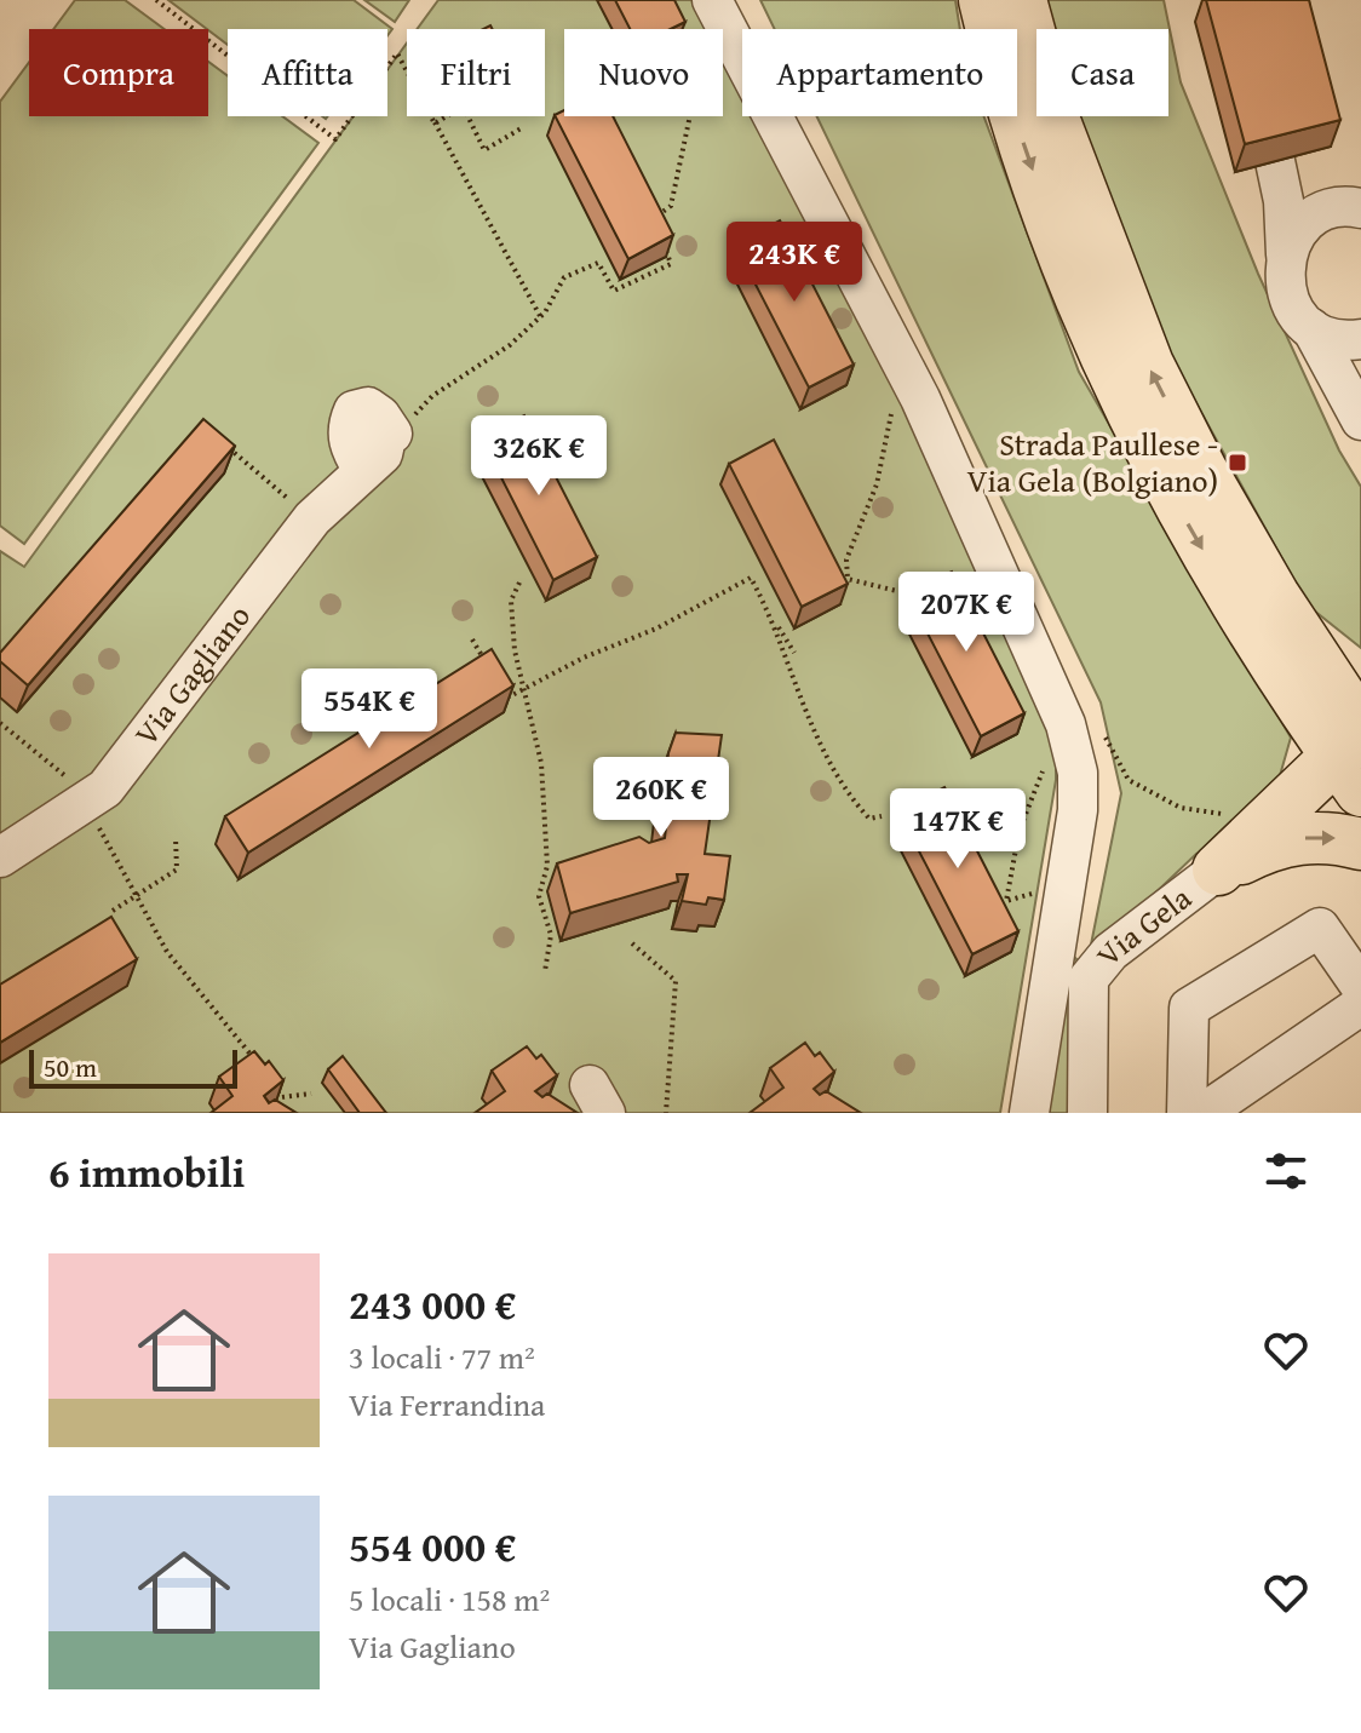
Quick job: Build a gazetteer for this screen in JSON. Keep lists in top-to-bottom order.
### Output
{
  "streets": {
    "street": ["Via Gagliano", "Via Gela"]
  },
  "places": {
    "transit": ["Strada Paullese - Via Gela (Bolgiano)"]
  },
  "scale_bar": "50 m",
  "page": {
    "chip": [
      "Compra",
      "Affitta",
      "Filtri",
      "Nuovo",
      "Appartamento",
      "Casa"
    ],
    "price": [
      "243K €",
      "326K €",
      "207K €",
      "554K €",
      "260K €",
      "147K €"
    ],
    "scale": "50 m",
    "heading": "6 immobili",
    "list": [
      {
        "name": "243 000 €",
        "note": "3 locali · 77 m² · Via Ferrandina"
      },
      {
        "name": "554 000 €",
        "note": "5 locali · 158 m² · Via Gagliano"
      }
    ]
  }
}
